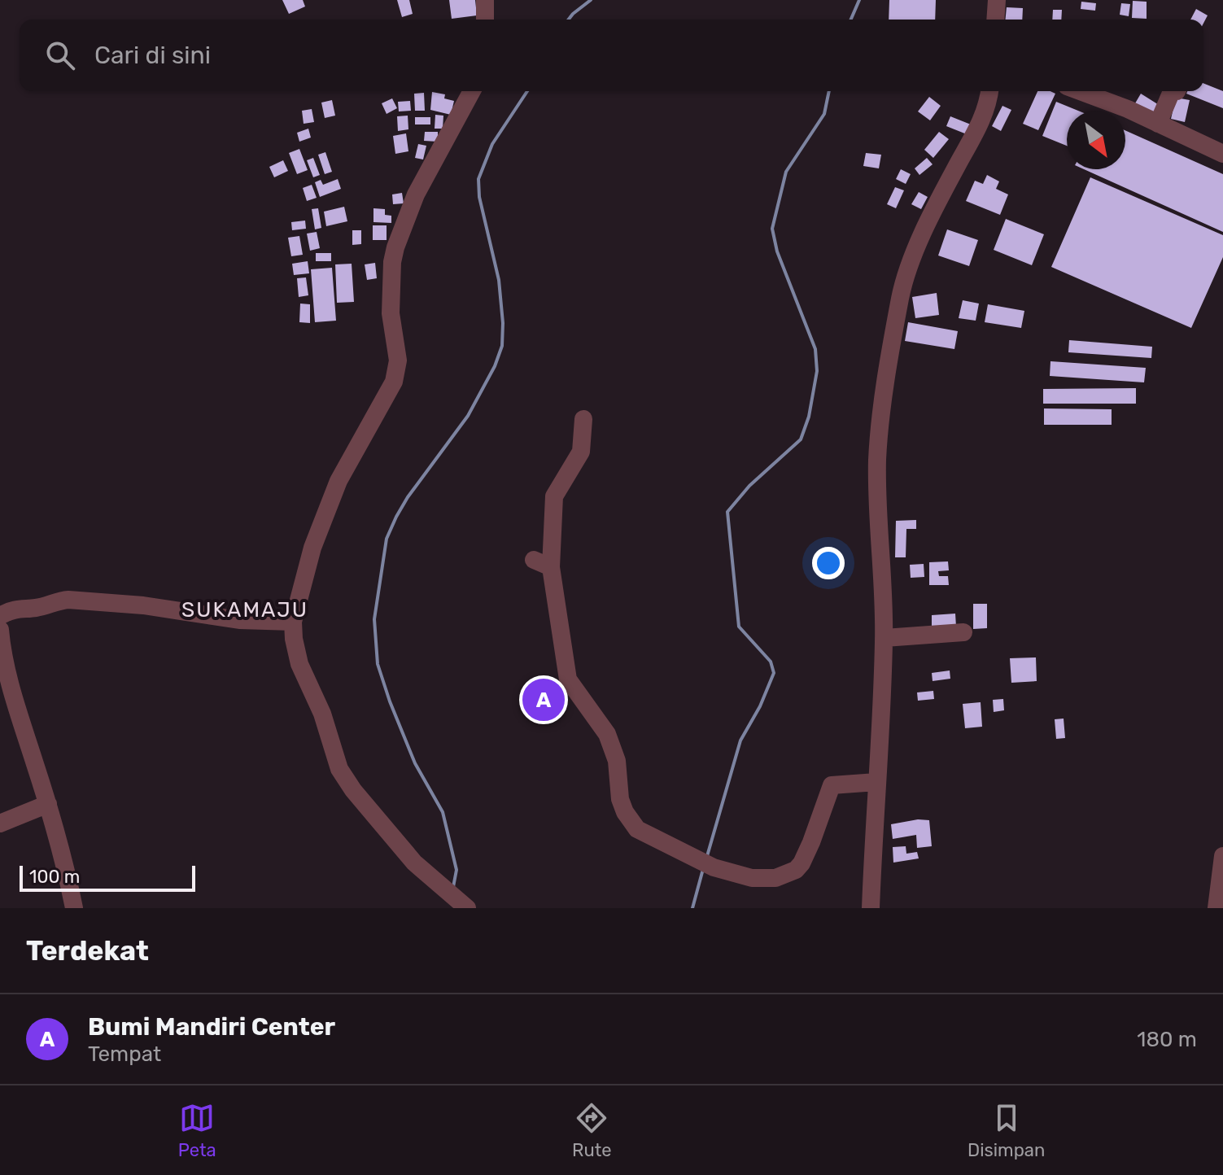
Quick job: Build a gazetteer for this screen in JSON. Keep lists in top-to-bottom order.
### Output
{
  "districts": ["SUKAMAJU"],
  "scale_bar": "100 m",
  "north": "bottom right",
  "page": {
    "search": "Cari di sini",
    "pins": "A",
    "scale": "100 m",
    "heading": "Terdekat",
    "list": [
      {
        "mark": "A",
        "name": "Bumi Mandiri Center",
        "note": "Tempat",
        "value": "180 m"
      }
    ],
    "nav": ["Peta", "Rute", "Disimpan"]
  }
}
